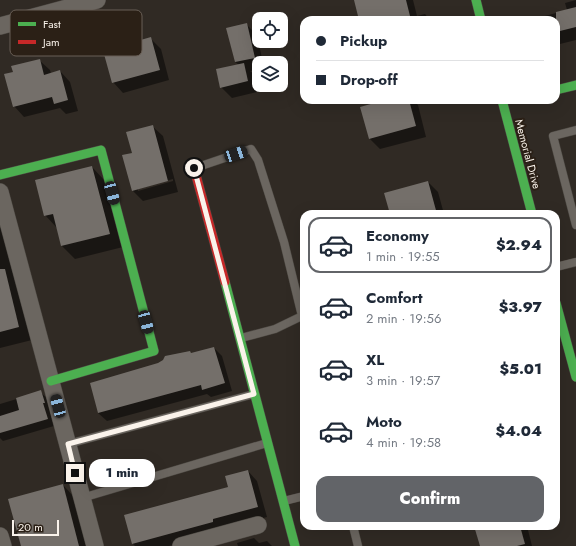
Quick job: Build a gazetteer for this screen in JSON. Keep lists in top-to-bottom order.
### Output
{
  "streets": {
    "street": ["Memorial Drive"]
  },
  "legend": ["Fast", "Jam"],
  "scale_bar": "20 m",
  "page": {
    "banner": ["Pickup", "Drop-off"],
    "list": [
      {
        "name": "Economy",
        "note": "1 min · 19:55",
        "value": "$2.94"
      },
      {
        "name": "Comfort",
        "note": "2 min · 19:56",
        "value": "$3.97"
      },
      {
        "name": "XL",
        "note": "3 min · 19:57",
        "value": "$5.01"
      },
      {
        "name": "Moto",
        "note": "4 min · 19:58",
        "value": "$4.04"
      }
    ],
    "bubble": "1 min",
    "buttons": "Confirm",
    "scale": "20 m"
  }
}
